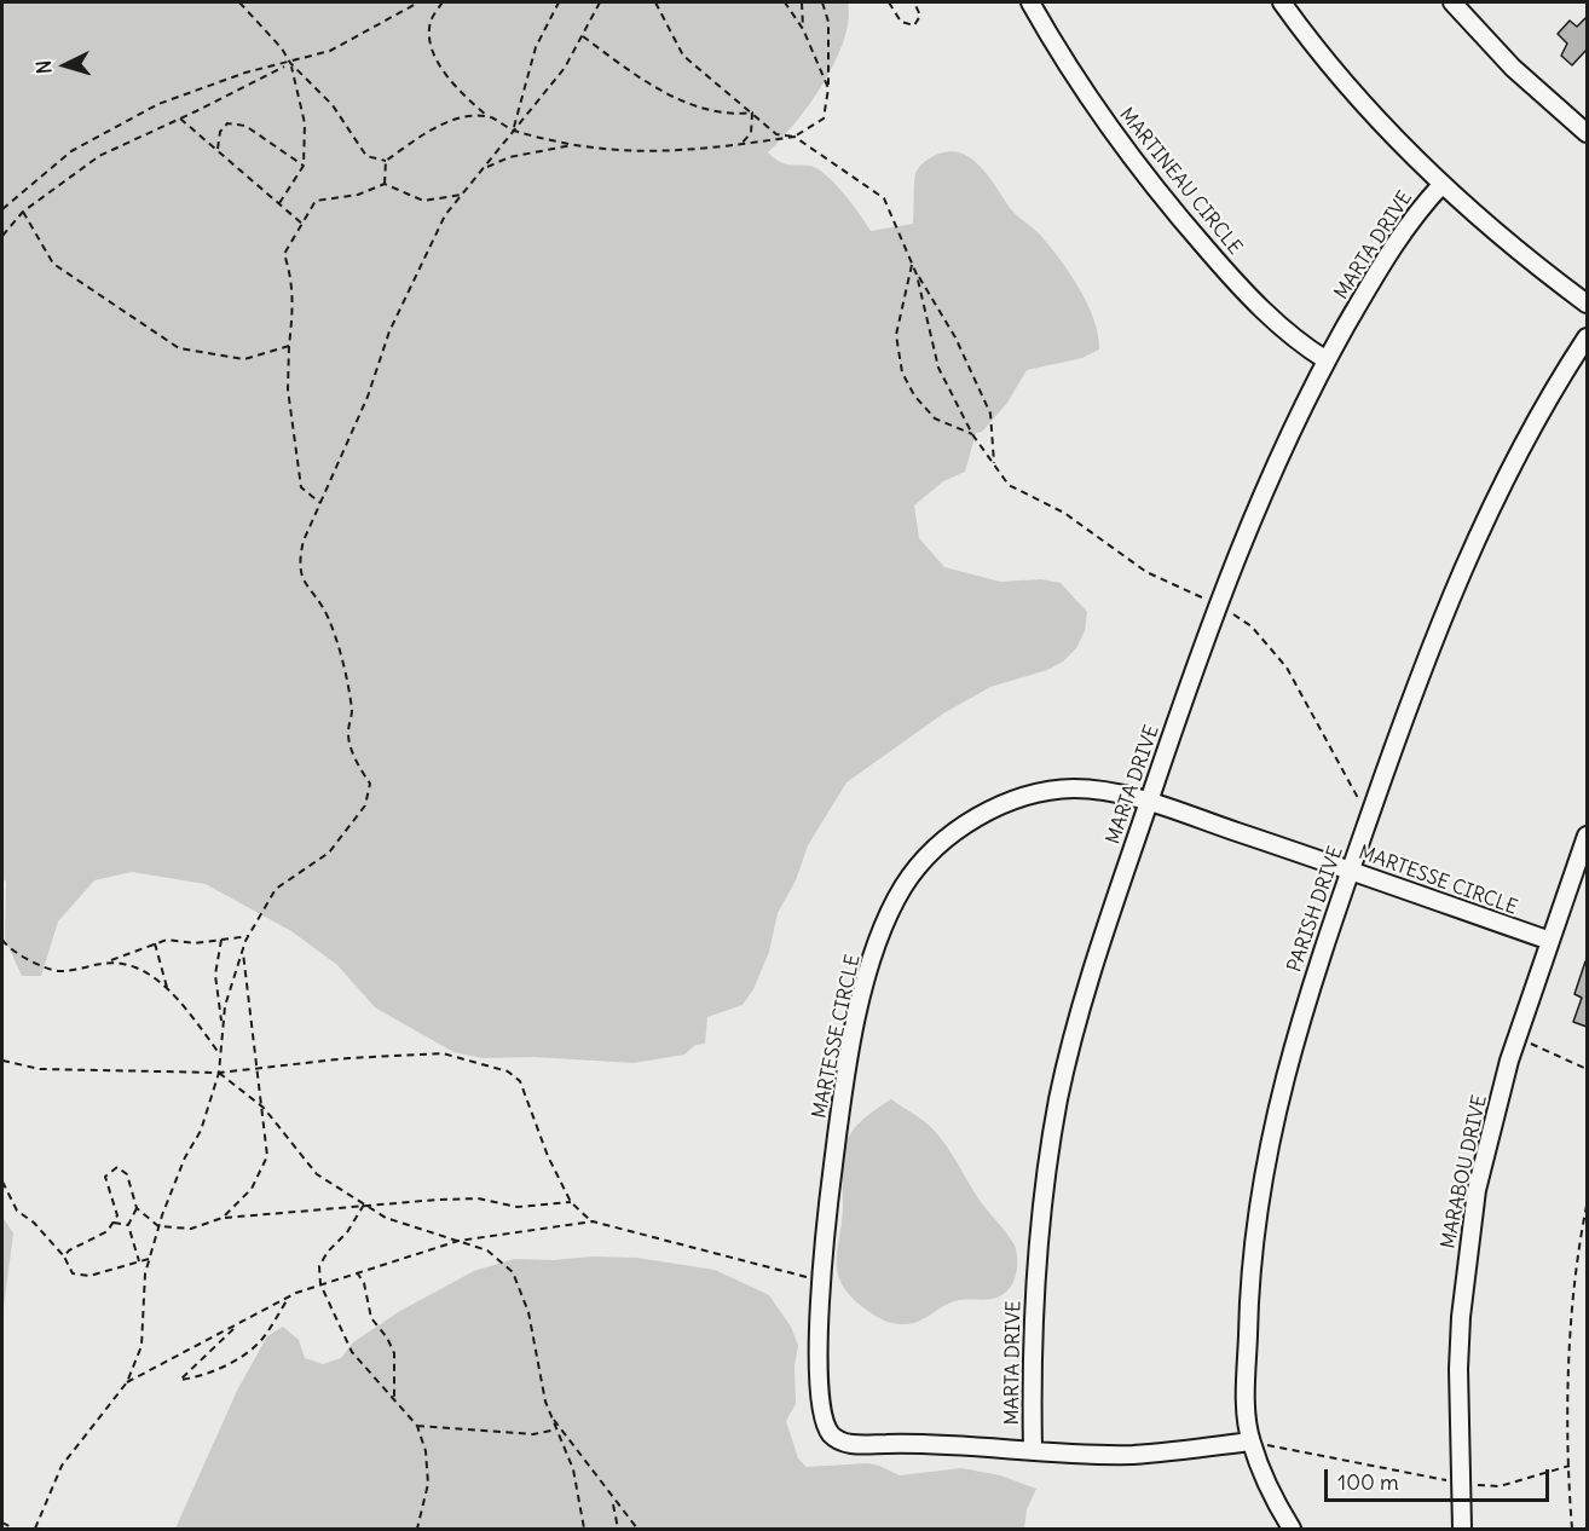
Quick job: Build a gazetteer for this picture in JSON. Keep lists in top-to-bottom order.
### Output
{
  "streets": {
    "street": [
      "MARTINEAU CIRCLE",
      "MARTA DRIVE",
      "MARTESSE CIRCLE",
      "PARISH DRIVE",
      "MARABOU DRIVE"
    ]
  },
  "crossings": [
    ["MARTINEAU CIRCLE", "MARTA DRIVE"],
    ["MARTA DRIVE", "MARTESSE CIRCLE"],
    ["MARTESSE CIRCLE", "PARISH DRIVE"],
    ["MARTESSE CIRCLE", "MARABOU DRIVE"]
  ],
  "scale_bar": "100 m",
  "north": "left"
}
